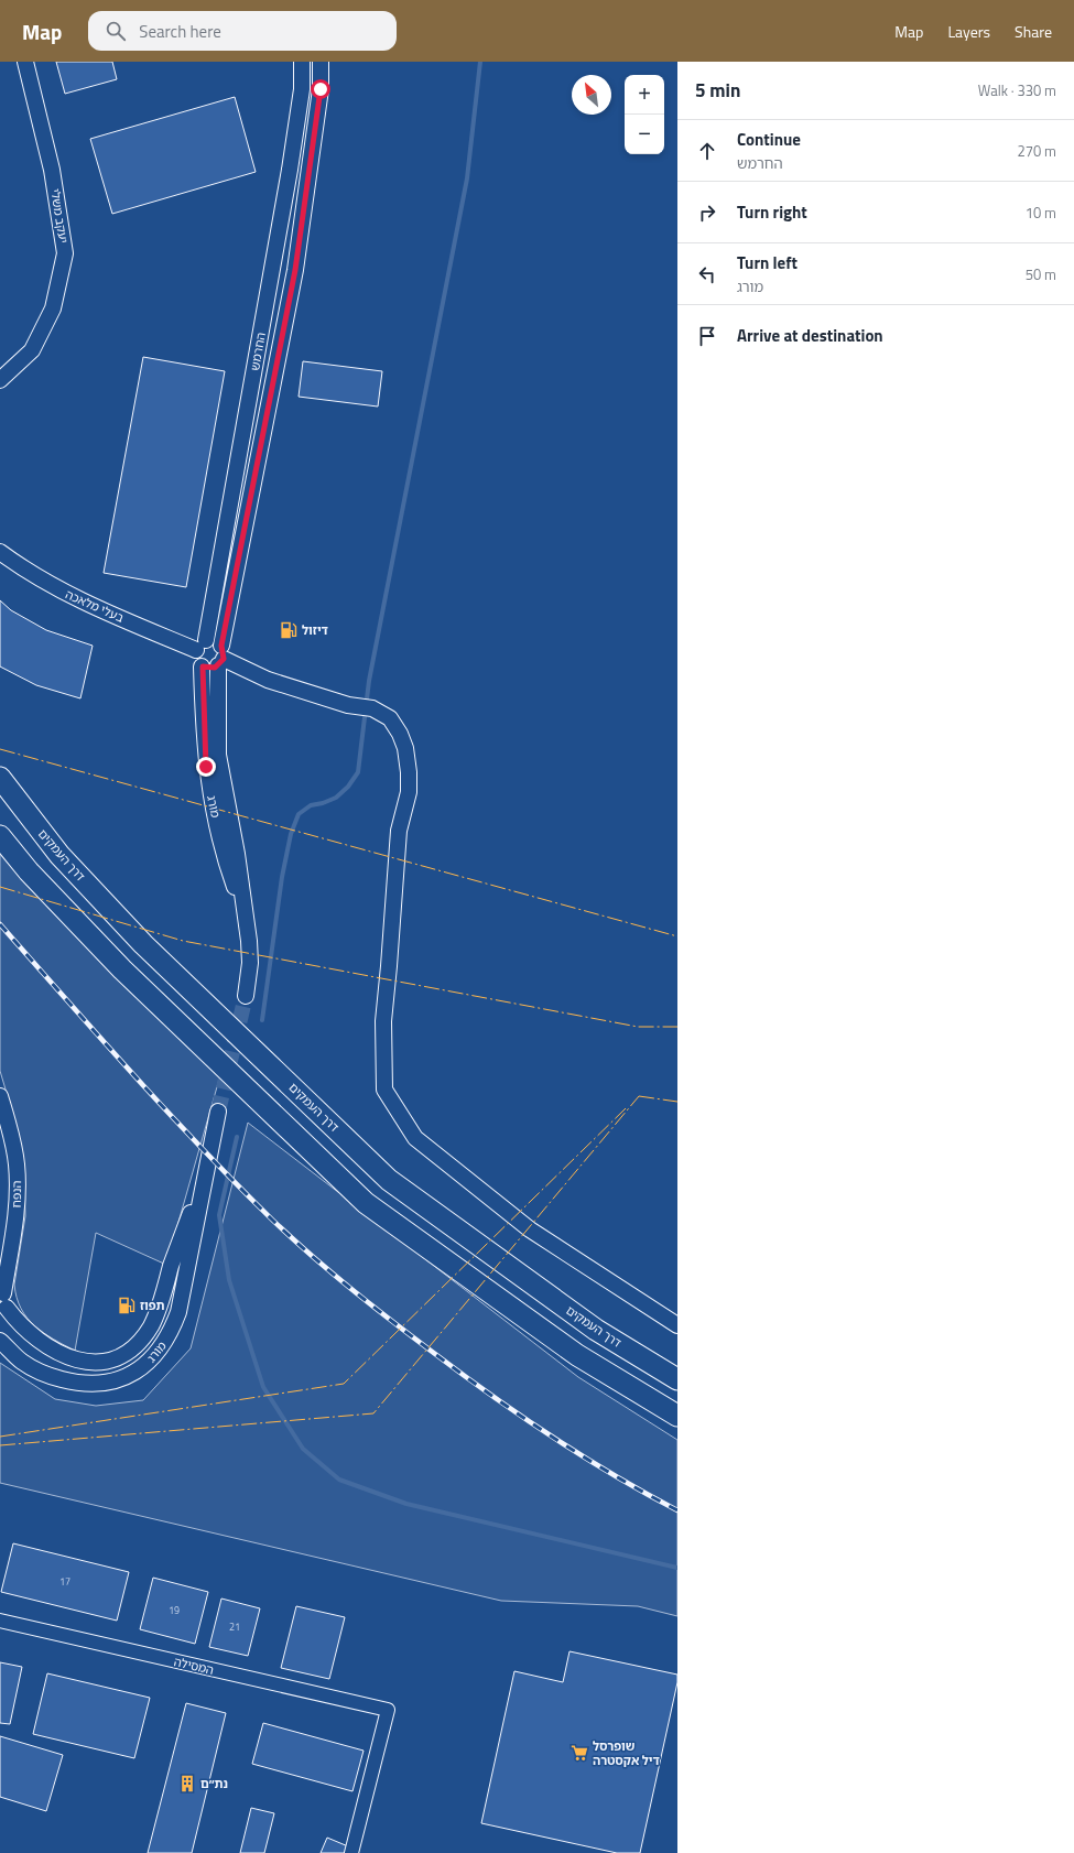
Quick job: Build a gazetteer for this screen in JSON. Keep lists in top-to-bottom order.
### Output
{
  "streets": {
    "highway": ["דרך העמקים"],
    "street": [
      "יעקב משלי",
      "החרמש",
      "בעלי מלאכה",
      "מורג",
      "הנפח",
      "המסילה"
    ]
  },
  "crossings": [
    ["החרמש", "בעלי מלאכה"],
    ["החרמש", "מורג"],
    ["בעלי מלאכה", "מורג"],
    ["מורג", "הנפח"]
  ],
  "places": {
    "fuel station": ["דיזול", "תפוז"],
    "supermarket": ["שופרסל דיל אקסטרה"],
    "building": ["נת״ם"]
  },
  "house_numbers": ["17", "19", "21"],
  "north": "top left",
  "page": {
    "header": "Map",
    "search": "Search here",
    "nav": ["Map", "Layers", "Share"],
    "heading": ["5 min", "Walk · 330 m"],
    "map_buttons": ["+", "−"],
    "list": [
      ["Continue", "החרמש", "270 m"],
      ["Turn right", "10 m"],
      ["Turn left", "מורג", "50 m"],
      "Arrive at destination"
    ]
  }
}
